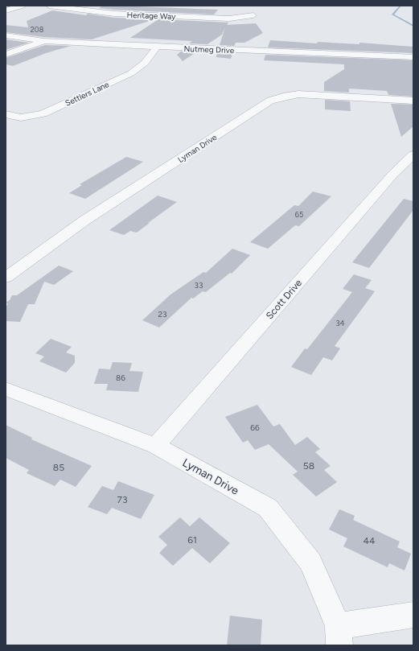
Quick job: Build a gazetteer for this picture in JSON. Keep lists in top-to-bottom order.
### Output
{
  "streets": {
    "street": [
      "Heritage Way",
      "Nutmeg Drive",
      "Settlers Lane",
      "Lyman Drive",
      "Scott Drive"
    ]
  },
  "crossings": [
    ["Nutmeg Drive", "Settlers Lane"],
    ["Lyman Drive", "Scott Drive"]
  ],
  "house_numbers": [
    "208",
    "65",
    "33",
    "23",
    "34",
    "86",
    "66",
    "58",
    "85",
    "73",
    "61",
    "44"
  ]
}
